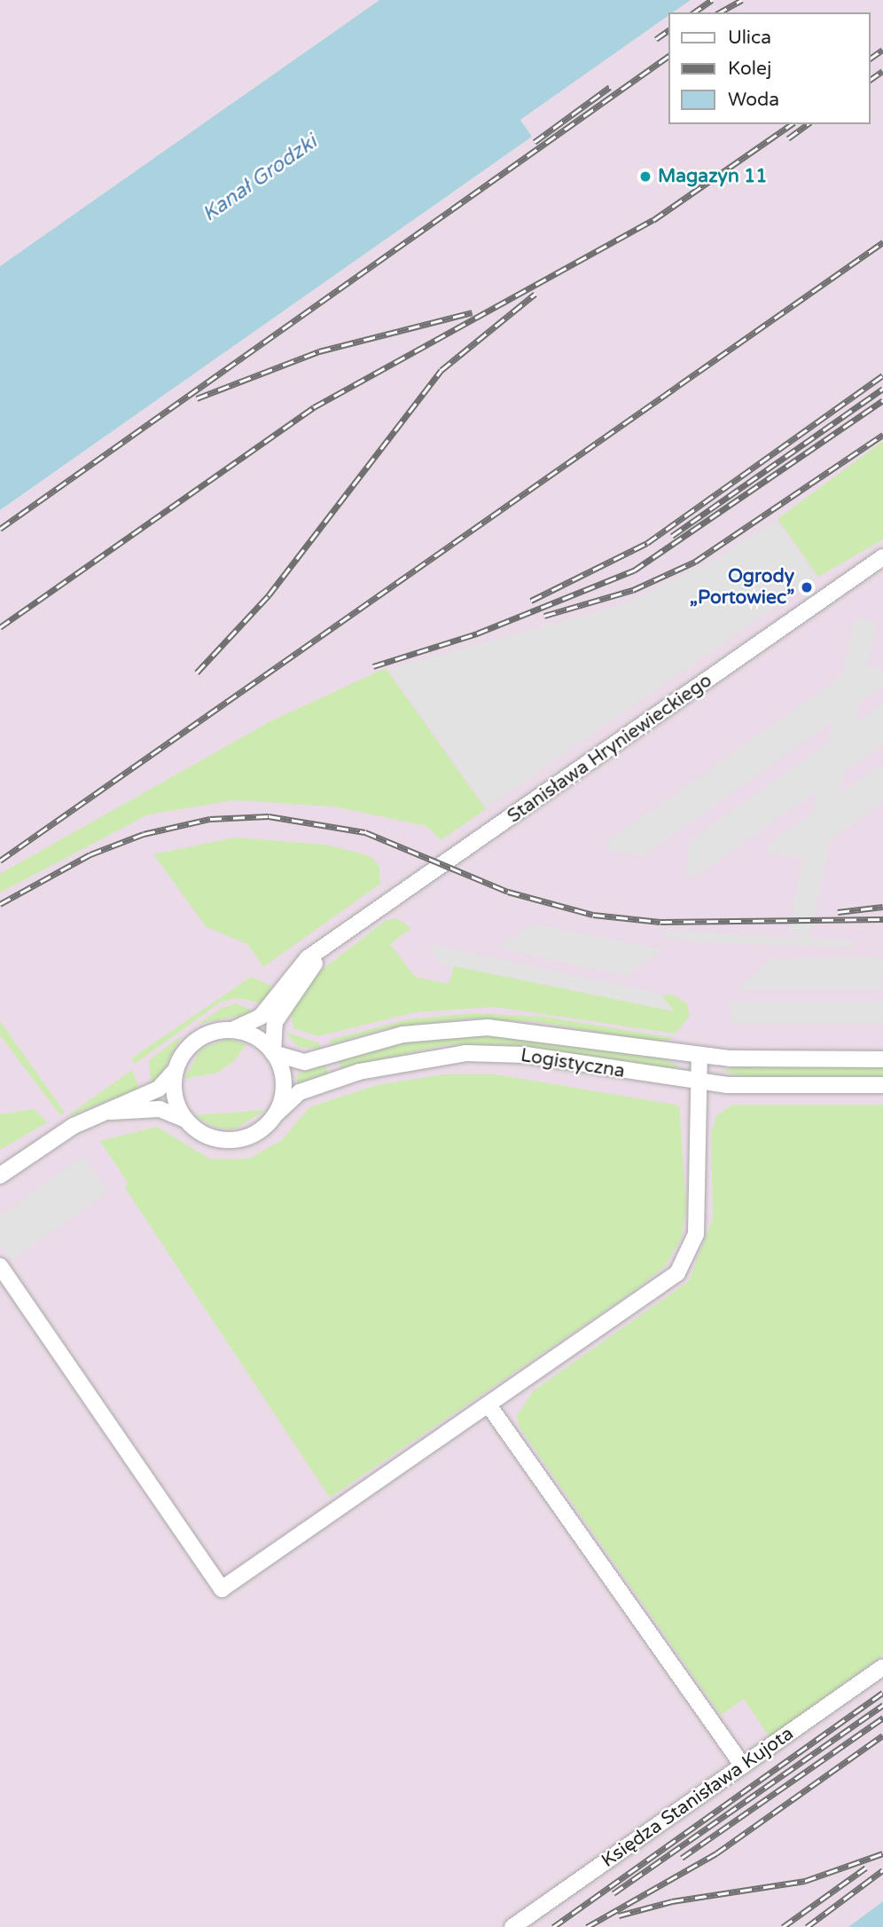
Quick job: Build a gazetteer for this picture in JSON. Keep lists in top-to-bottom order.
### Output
{
  "streets": {
    "street": ["Stanisława Hryniewieckiego", "Logistyczna", "Księdza Stanisława Kujota"]
  },
  "crossings": [
    ["Stanisława Hryniewieckiego", "Logistyczna"]
  ],
  "water": ["Kanał Grodzki"],
  "places": ["Magazyn 11", "Ogrody „Portowiec”"],
  "legend": ["Ulica", "Kolej", "Woda"]
}
